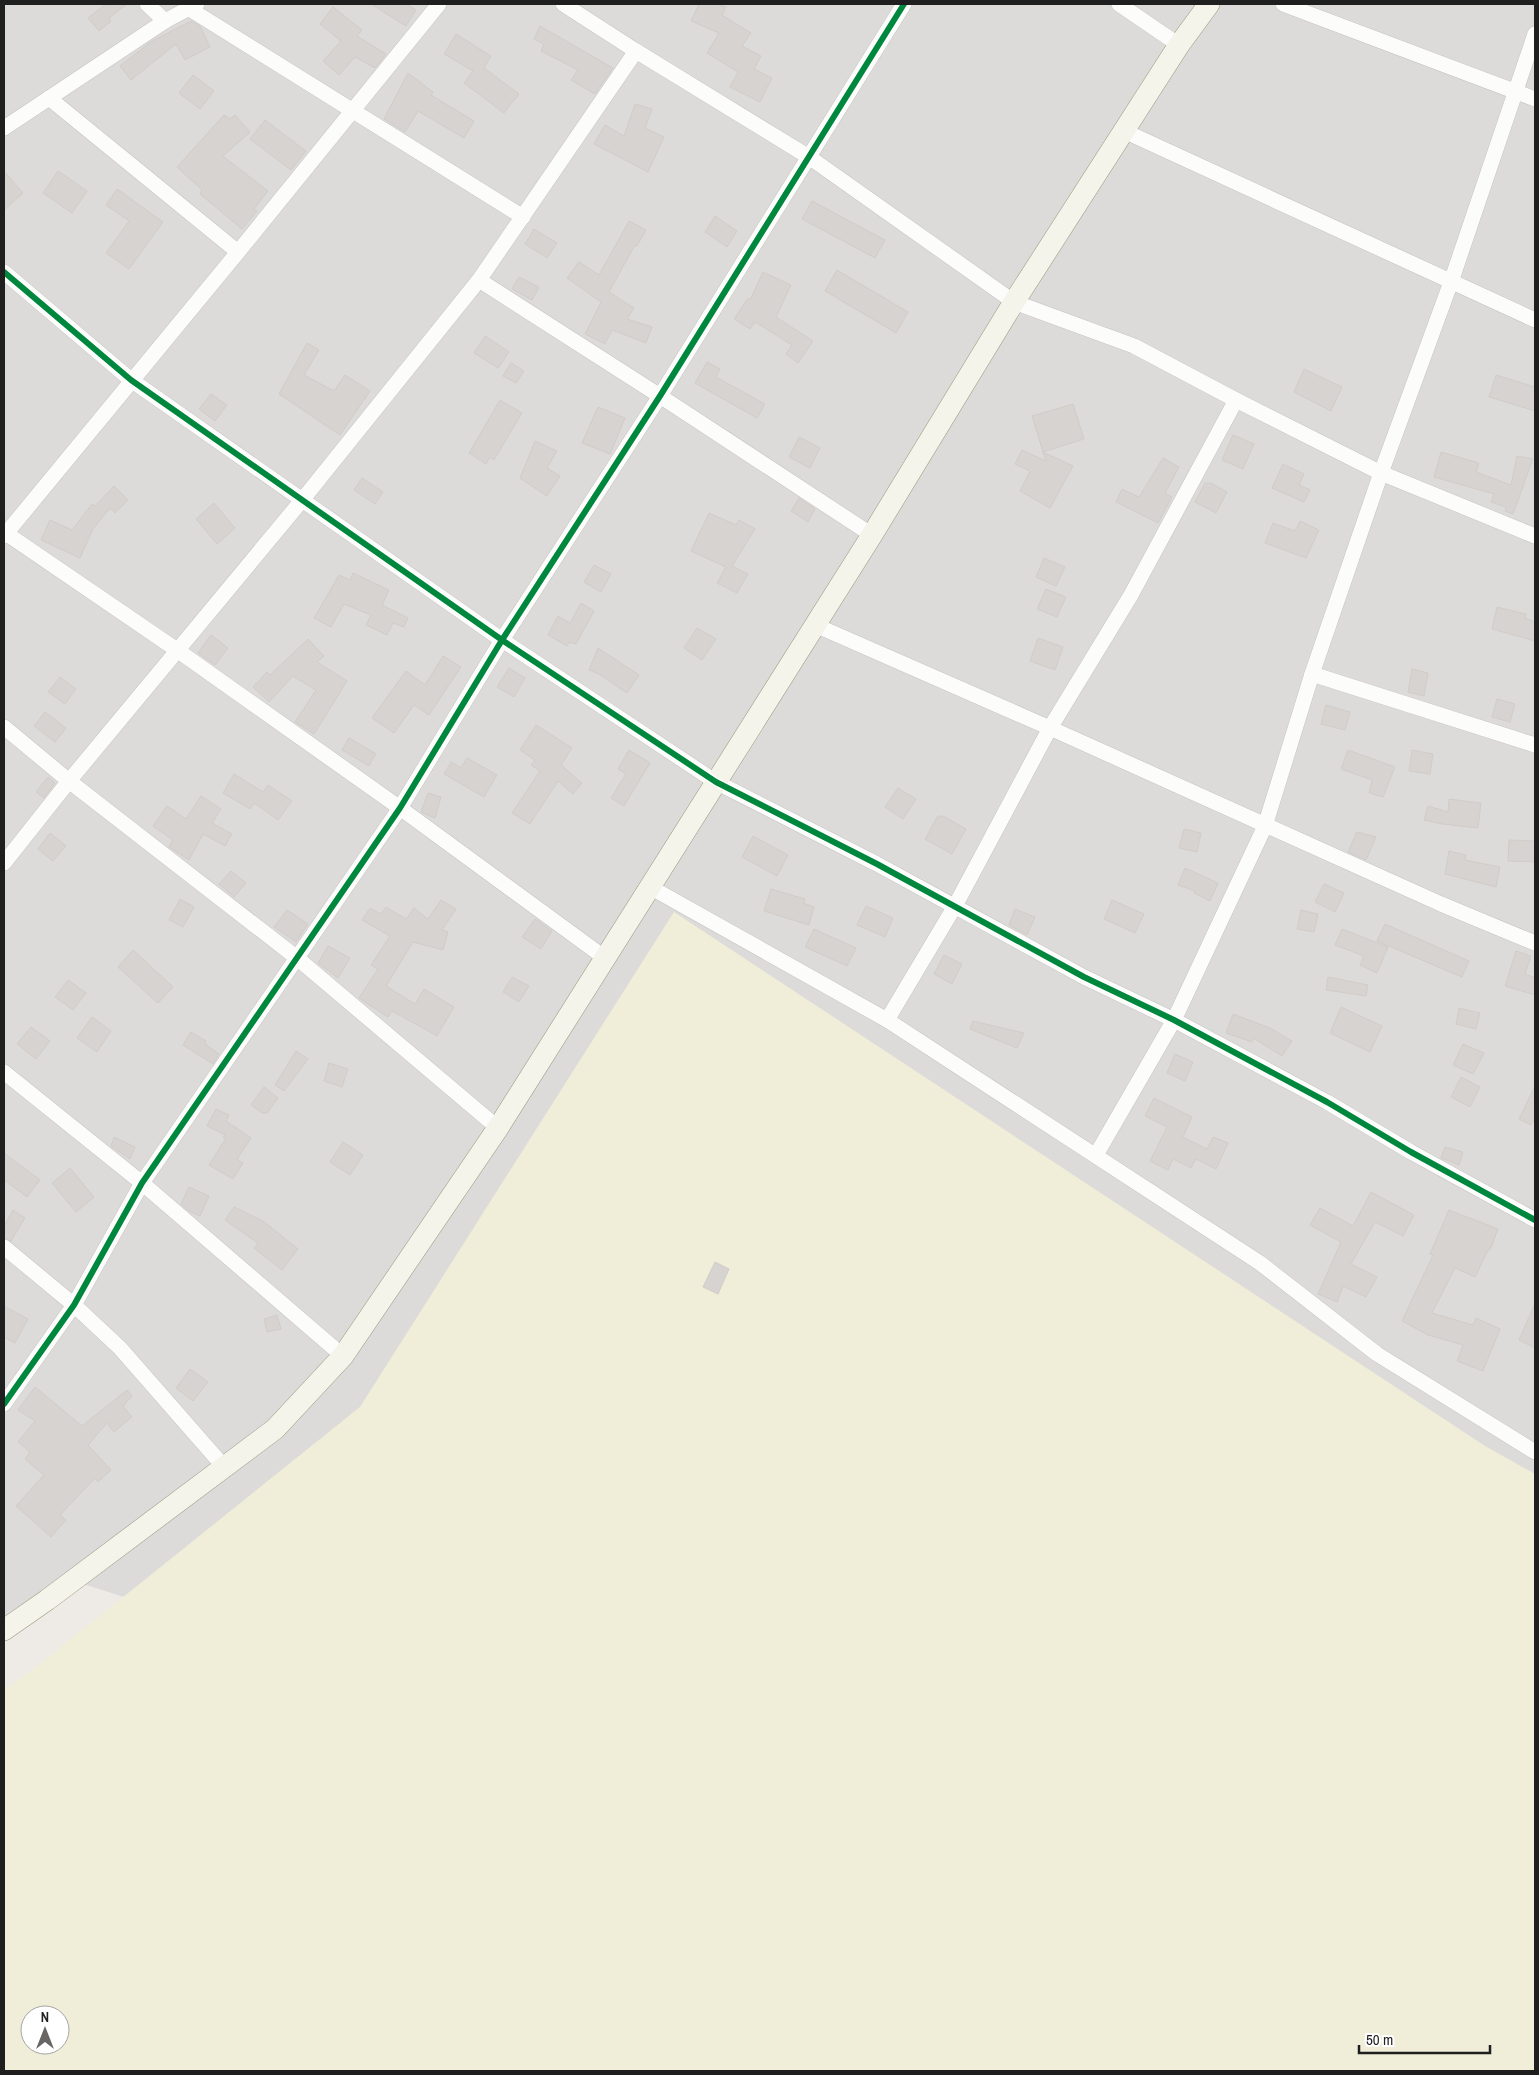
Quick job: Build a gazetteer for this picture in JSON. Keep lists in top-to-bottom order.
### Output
{
  "scale_bar": "50 m",
  "north": "top"
}
